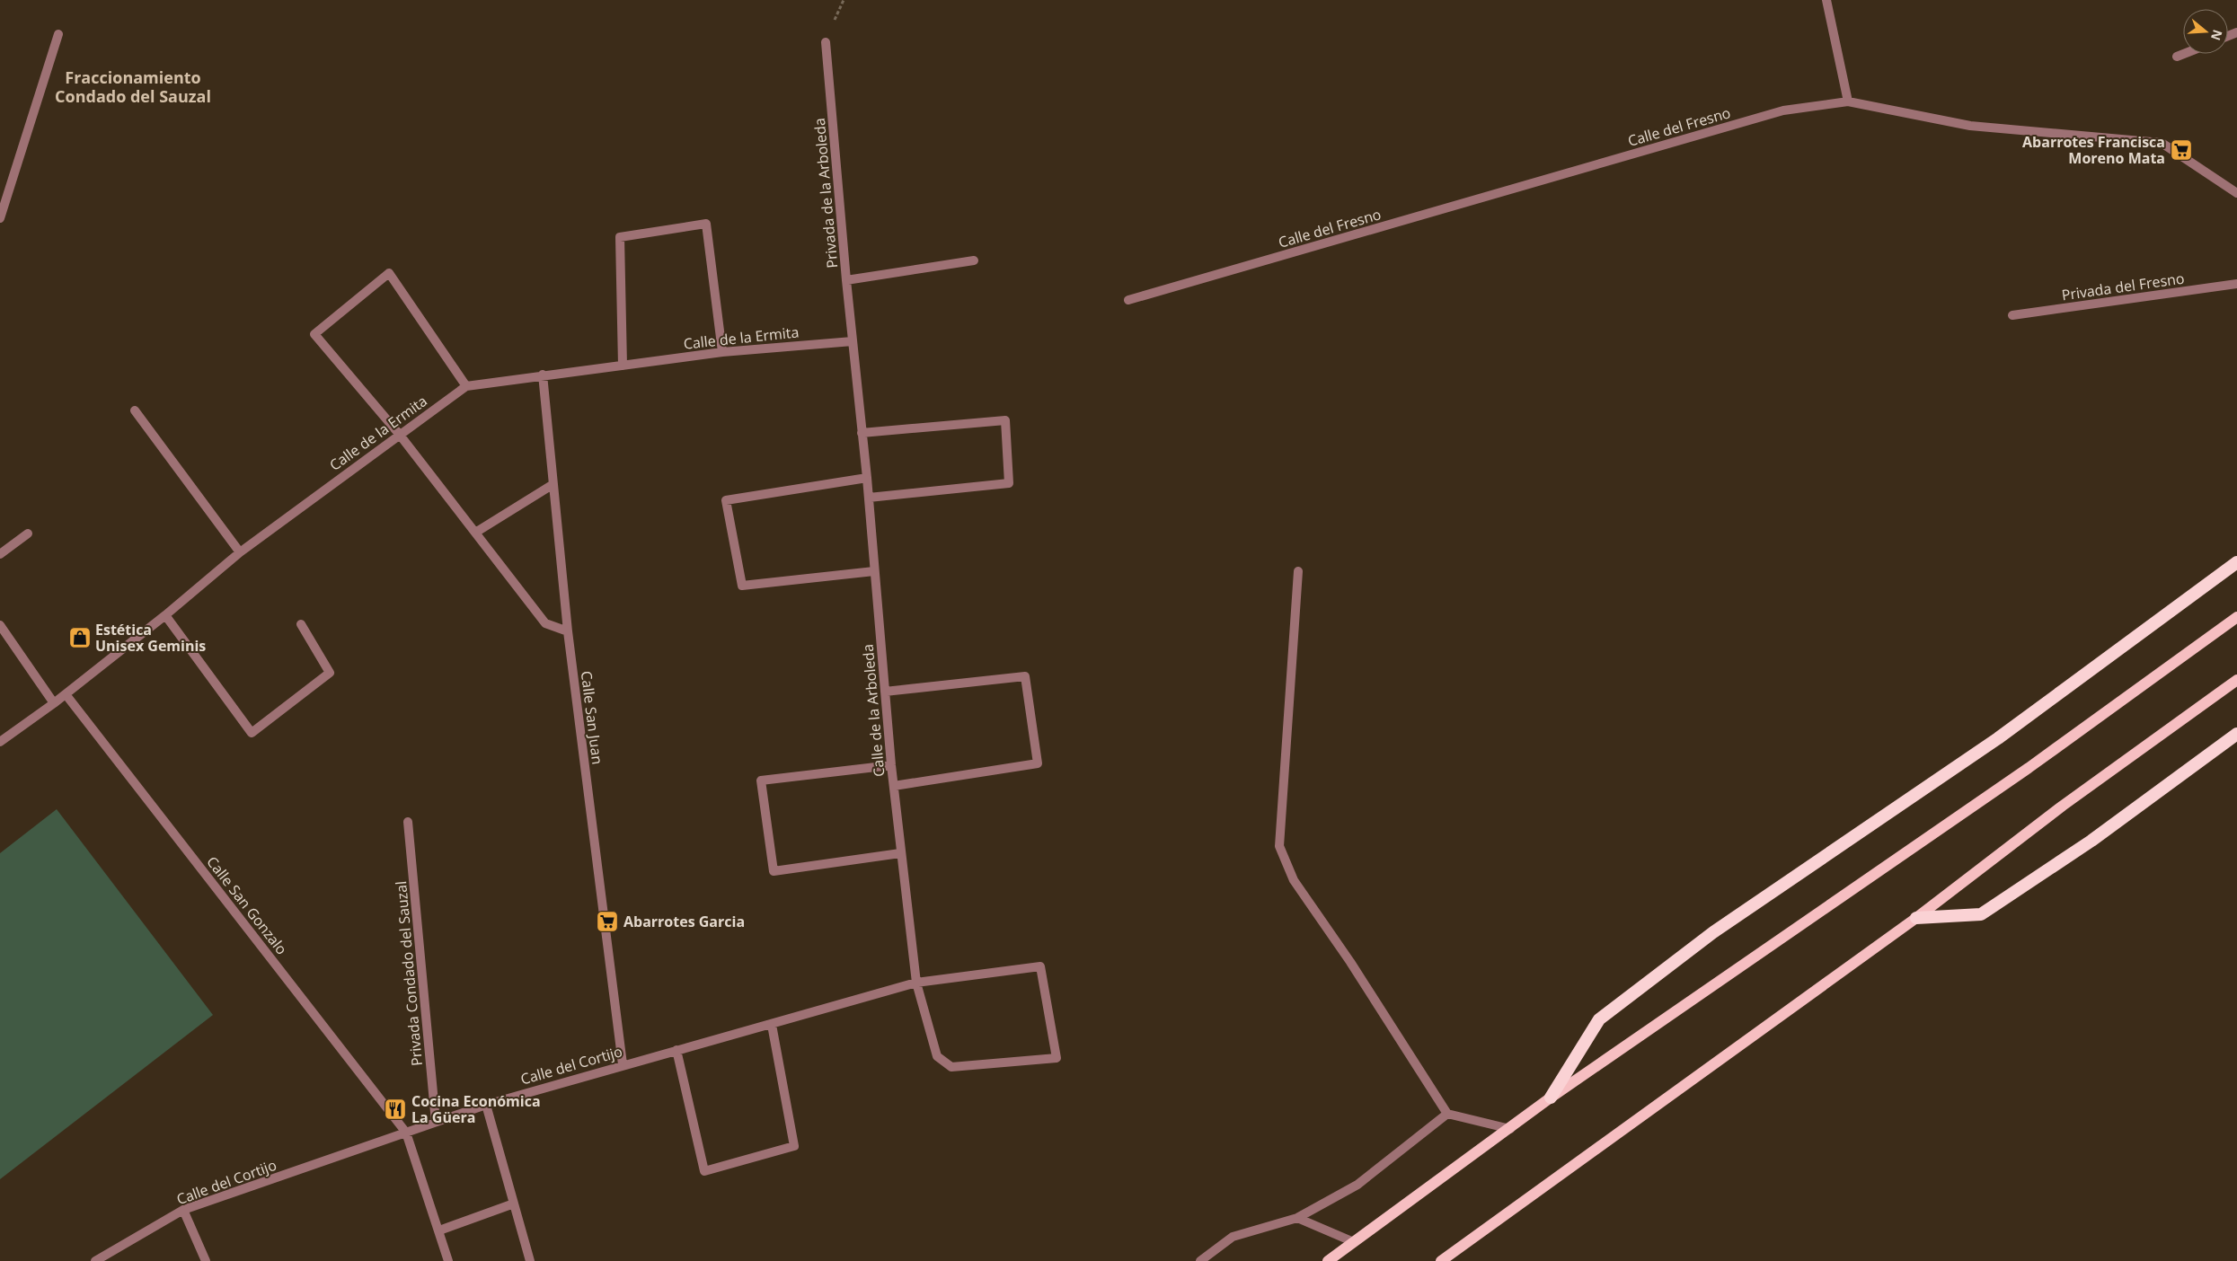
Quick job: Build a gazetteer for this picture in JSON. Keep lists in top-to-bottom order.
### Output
{
  "streets": {
    "street": [
      "Calle del Fresno",
      "Privada de la Arboleda",
      "Privada del Fresno",
      "Calle de la Ermita",
      "Calle de la Arboleda",
      "Calle San Juan",
      "Calle San Gonzalo",
      "Privada Condado del Sauzal",
      "Calle del Cortijo"
    ]
  },
  "crossings": [
    ["Privada de la Arboleda", "Calle de la Ermita"],
    ["Privada de la Arboleda", "Calle de la Arboleda"],
    ["Calle de la Ermita", "Calle de la Arboleda"],
    ["Calle de la Ermita", "Calle San Juan"],
    ["Calle de la Ermita", "Calle San Gonzalo"],
    ["Calle de la Arboleda", "Calle del Cortijo"],
    ["Calle San Juan", "Calle del Cortijo"],
    ["Calle San Gonzalo", "Calle del Cortijo"],
    ["Privada Condado del Sauzal", "Calle del Cortijo"]
  ],
  "districts": ["Fraccionamiento Condado del Sauzal"],
  "places": {
    "supermarket": ["Abarrotes Francisca Moreno Mata", "Abarrotes Garcia"],
    "shop": ["Estética Unisex Geminis"],
    "restaurant": ["Cocina Económica La Güera"]
  },
  "north": "right"
}
